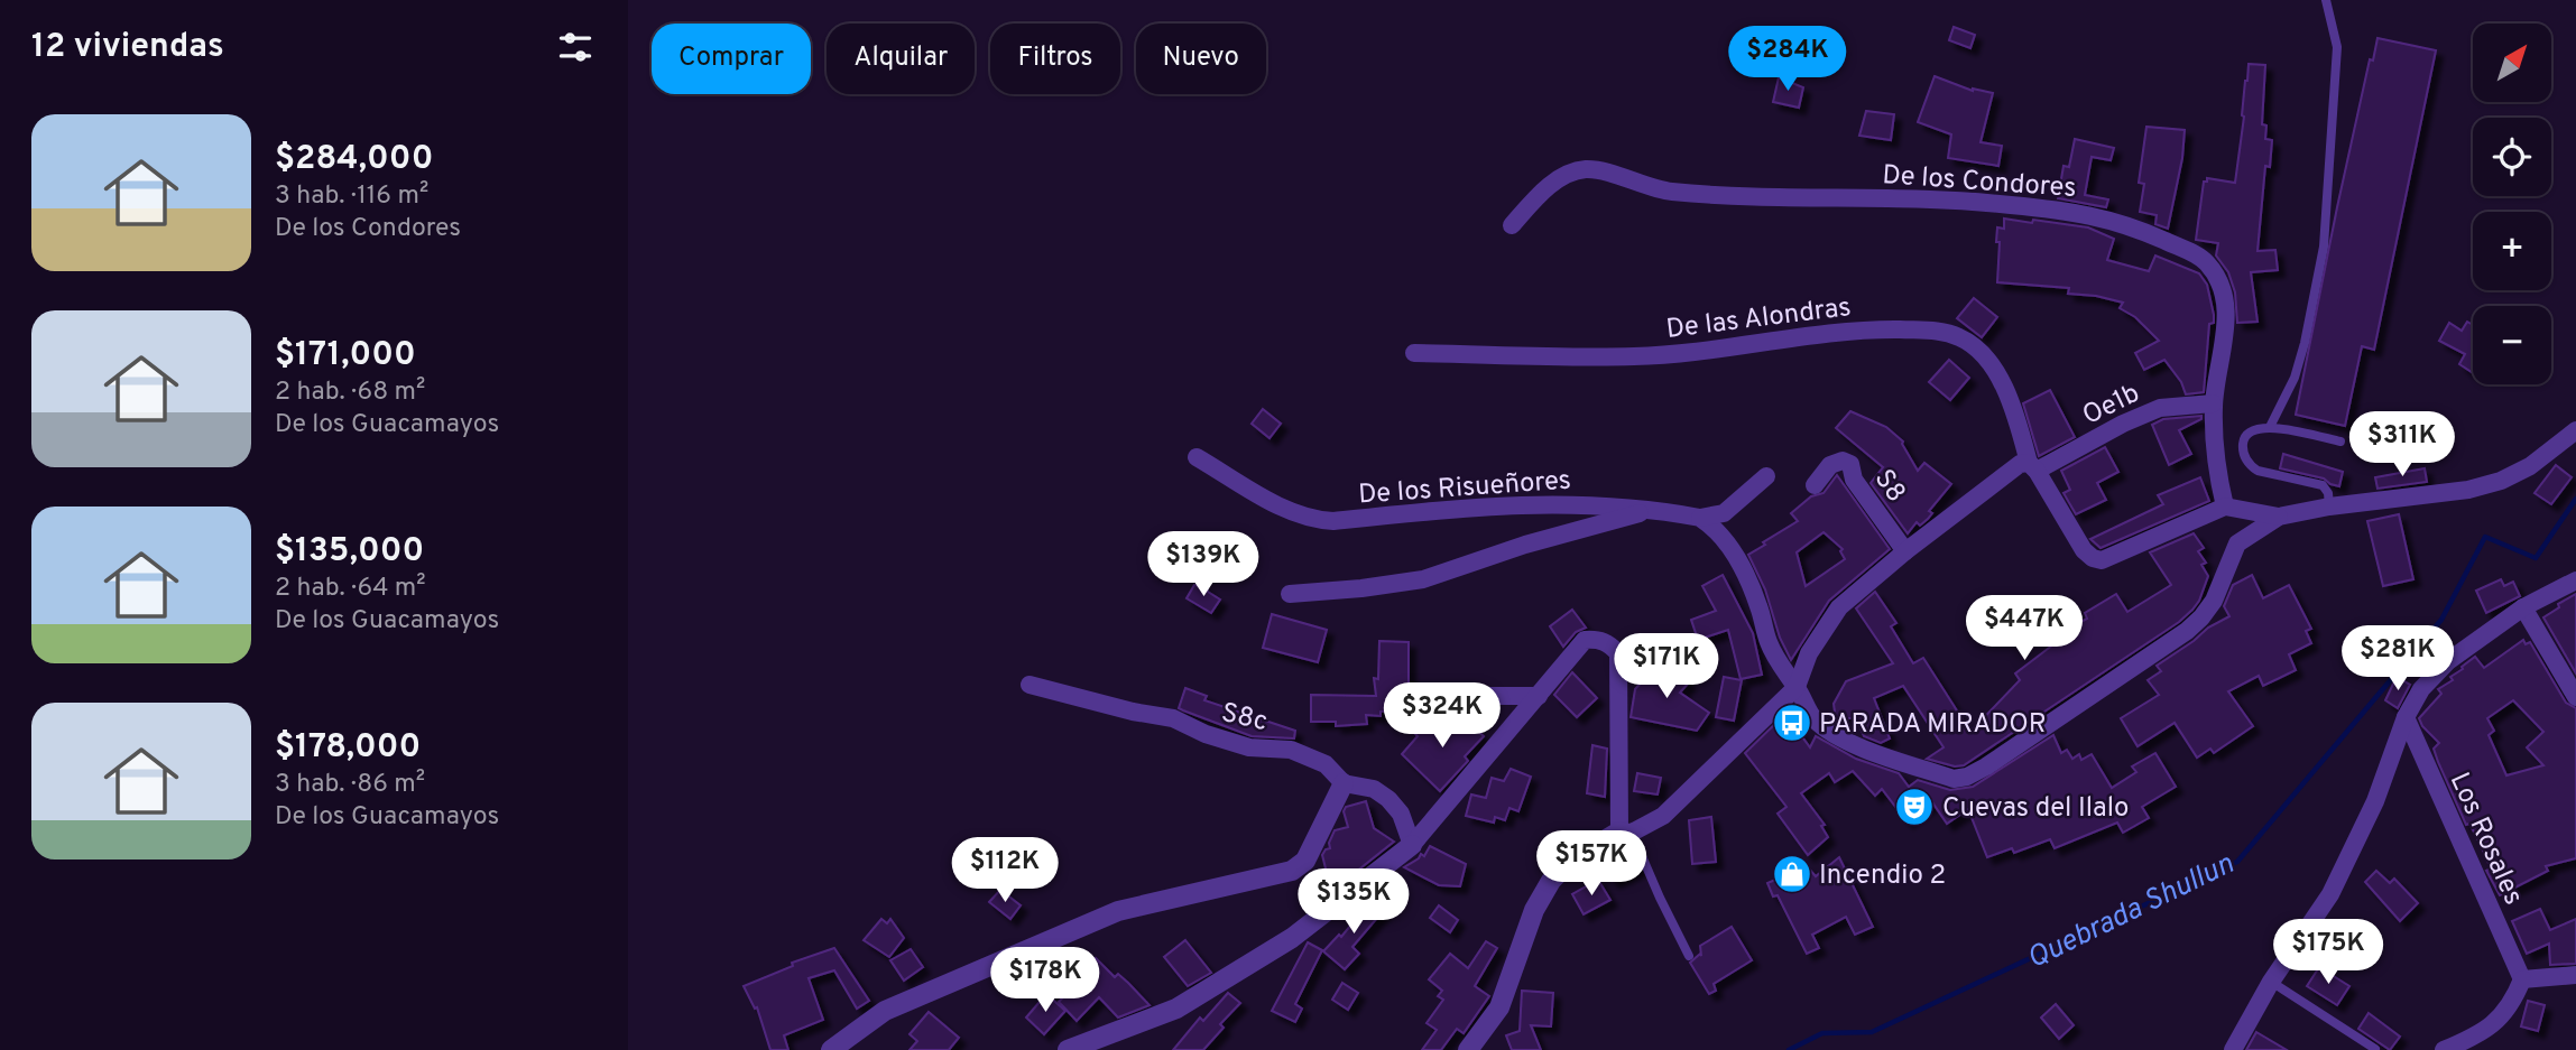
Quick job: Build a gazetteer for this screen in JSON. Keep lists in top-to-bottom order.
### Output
{
  "streets": {
    "street": [
      "De los Condores",
      "De las Alondras",
      "Oe1b",
      "S8",
      "De los Risueñores",
      "S8c",
      "Los Rosales"
    ]
  },
  "crossings": [
    ["De los Condores", "De las Alondras"],
    ["De los Condores", "Oe1b"],
    ["De las Alondras", "Oe1b"],
    ["Oe1b", "S8"]
  ],
  "water": ["Quebrada Shullun"],
  "places": {
    "bus stop": ["PARADA MIRADOR"],
    "theatre": ["Cuevas del Ilalo"],
    "shop": ["Incendio 2"]
  },
  "north": "top right",
  "page": {
    "heading": "12 viviendas",
    "map_buttons": ["+", "−"],
    "chip": [
      "Comprar",
      "Alquilar",
      "Filtros",
      "Nuevo"
    ],
    "price": [
      "$284K",
      "$311K",
      "$139K",
      "$447K",
      "$281K",
      "$171K",
      "$324K",
      "$157K",
      "$112K",
      "$135K",
      "$175K",
      "$178K"
    ],
    "list": [
      {
        "name": "$284,000",
        "note": "3 hab. · 116 m² · De los Condores"
      },
      {
        "name": "$171,000",
        "note": "2 hab. · 68 m² · De los Guacamayos"
      },
      {
        "name": "$135,000",
        "note": "2 hab. · 64 m² · De los Guacamayos"
      },
      {
        "name": "$178,000",
        "note": "3 hab. · 86 m² · De los Guacamayos"
      }
    ]
  }
}
